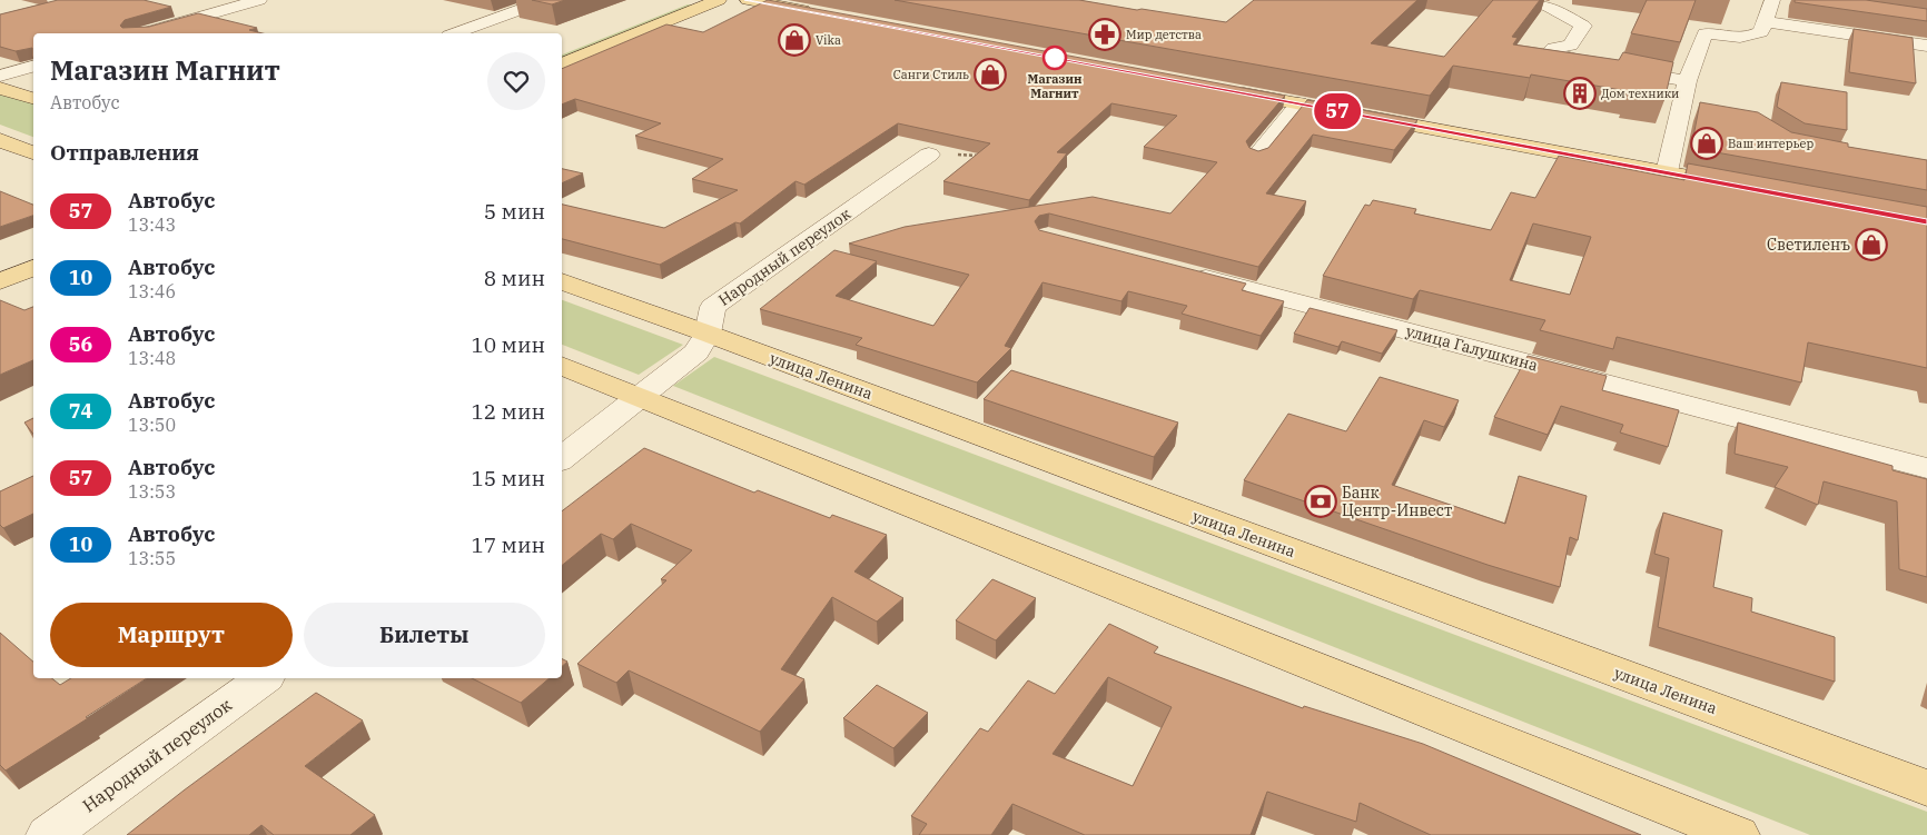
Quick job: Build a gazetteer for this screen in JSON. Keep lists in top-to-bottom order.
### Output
{
  "streets": {
    "main road": ["улица Ленина"],
    "street": ["Народный переулок", "улица Галушкина"]
  },
  "crossings": [
    ["Народный переулок", "улица Ленина"]
  ],
  "places": {
    "pharmacy": ["Мир детства"],
    "shop": [
      "Vika",
      "Санги Стиль",
      "Ваш интерьер",
      "Светиленъ"
    ],
    "other": ["Магазин Магнит"],
    "building": ["Дом техники"],
    "bank": ["Банк Центр-Инвест"]
  },
  "lines": ["bus line 57"],
  "page": {
    "on_map": "57",
    "heading": [
      ["Магазин Магнит", "Автобус"],
      "Отправления"
    ],
    "list": [
      {
        "mark": "57",
        "name": "Автобус",
        "note": "13:43",
        "value": "5 мин"
      },
      {
        "mark": "10",
        "name": "Автобус",
        "note": "13:46",
        "value": "8 мин"
      },
      {
        "mark": "56",
        "name": "Автобус",
        "note": "13:48",
        "value": "10 мин"
      },
      {
        "mark": "74",
        "name": "Автобус",
        "note": "13:50",
        "value": "12 мин"
      },
      {
        "mark": "57",
        "name": "Автобус",
        "note": "13:53",
        "value": "15 мин"
      },
      {
        "mark": "10",
        "name": "Автобус",
        "note": "13:55",
        "value": "17 мин"
      }
    ],
    "buttons": ["Маршрут", "Билеты"]
  }
}
